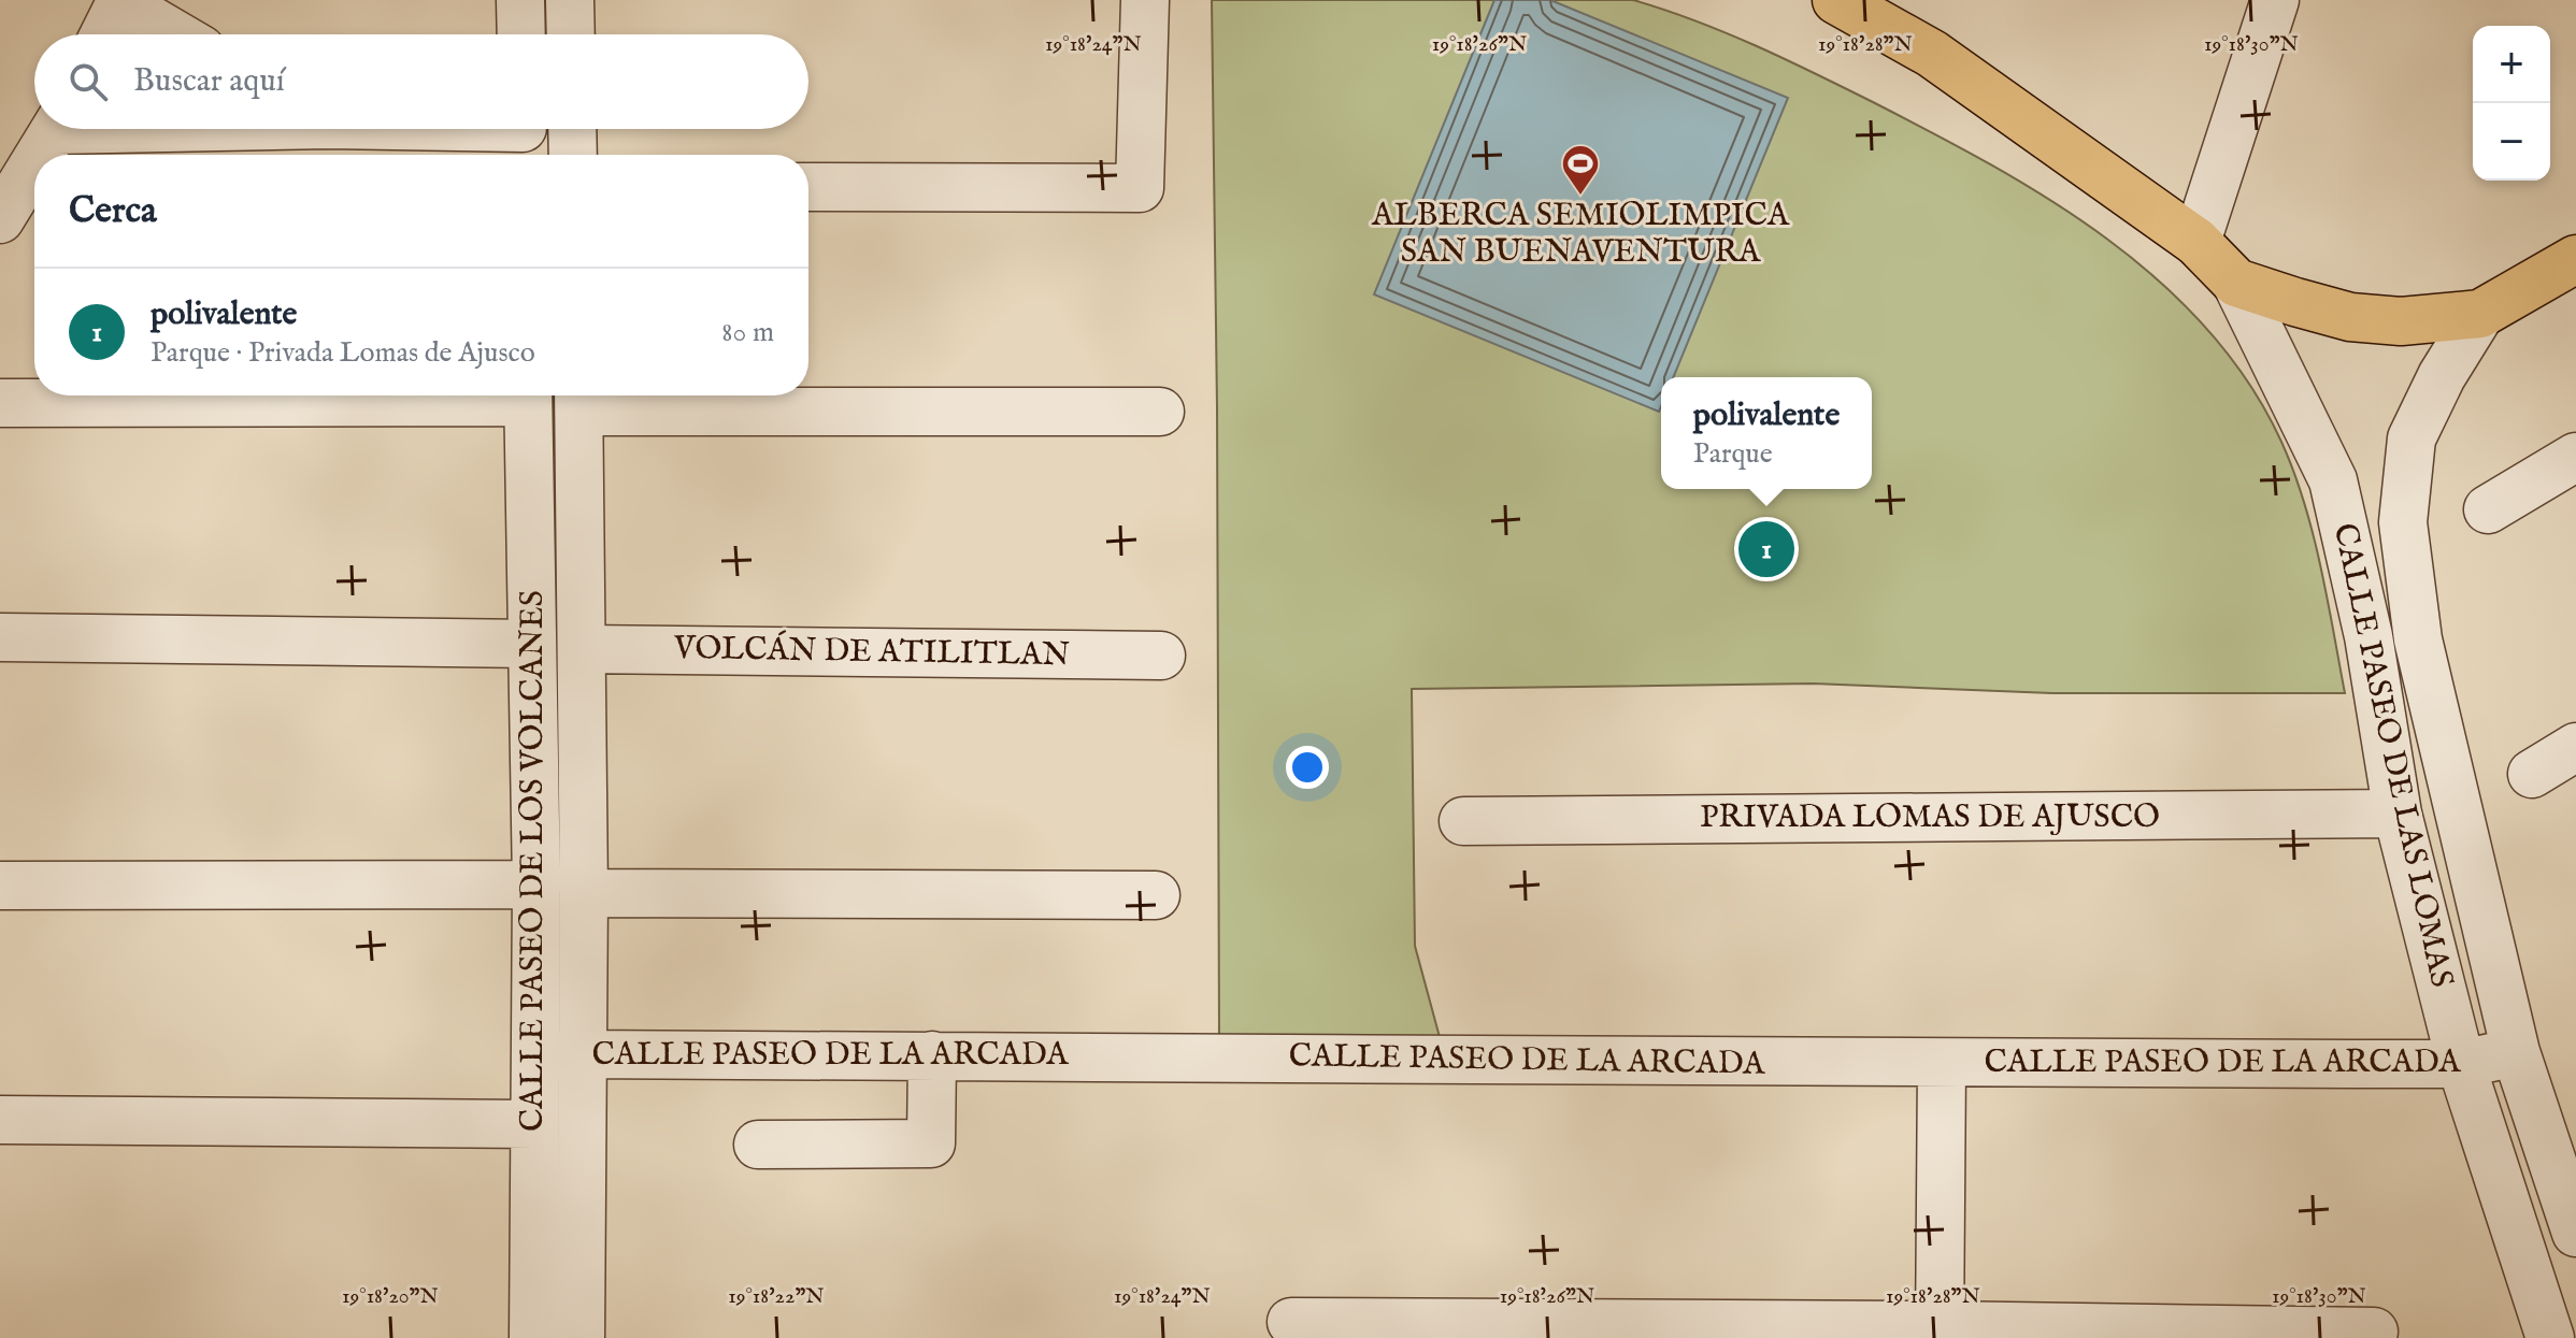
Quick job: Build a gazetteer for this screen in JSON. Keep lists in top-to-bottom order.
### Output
{
  "streets": {
    "street": [
      "VOLCÁN DE ATILITLAN",
      "CALLE PASEO DE LAS LOMAS",
      "PRIVADA LOMAS DE AJUSCO",
      "CALLE PASEO DE LOS VOLCANES",
      "CALLE PASEO DE LA ARCADA"
    ]
  },
  "crossings": [
    ["VOLCÁN DE ATILITLAN", "CALLE PASEO DE LOS VOLCANES"],
    ["CALLE PASEO DE LAS LOMAS", "PRIVADA LOMAS DE AJUSCO"],
    ["CALLE PASEO DE LAS LOMAS", "CALLE PASEO DE LA ARCADA"],
    ["CALLE PASEO DE LOS VOLCANES", "CALLE PASEO DE LA ARCADA"]
  ],
  "places": {
    "sports": ["ALBERCA SEMIOLIMPICA SAN BUENAVENTURA"]
  },
  "page": {
    "map_buttons": ["+", "−"],
    "search": "Buscar aquí",
    "heading": "Cerca",
    "list": [
      {
        "mark": "1",
        "name": "polivalente",
        "note": "Parque · Privada Lomas de Ajusco",
        "value": "80 m"
      }
    ],
    "popup": ["polivalente", "Parque"],
    "pins": "1"
  },
  "coordinates": [
    "19°18'24\"N",
    "19°18'26\"N",
    "19°18'28\"N",
    "19°18'30\"N",
    "19°18'20\"N",
    "19°18'22\"N"
  ]
}
